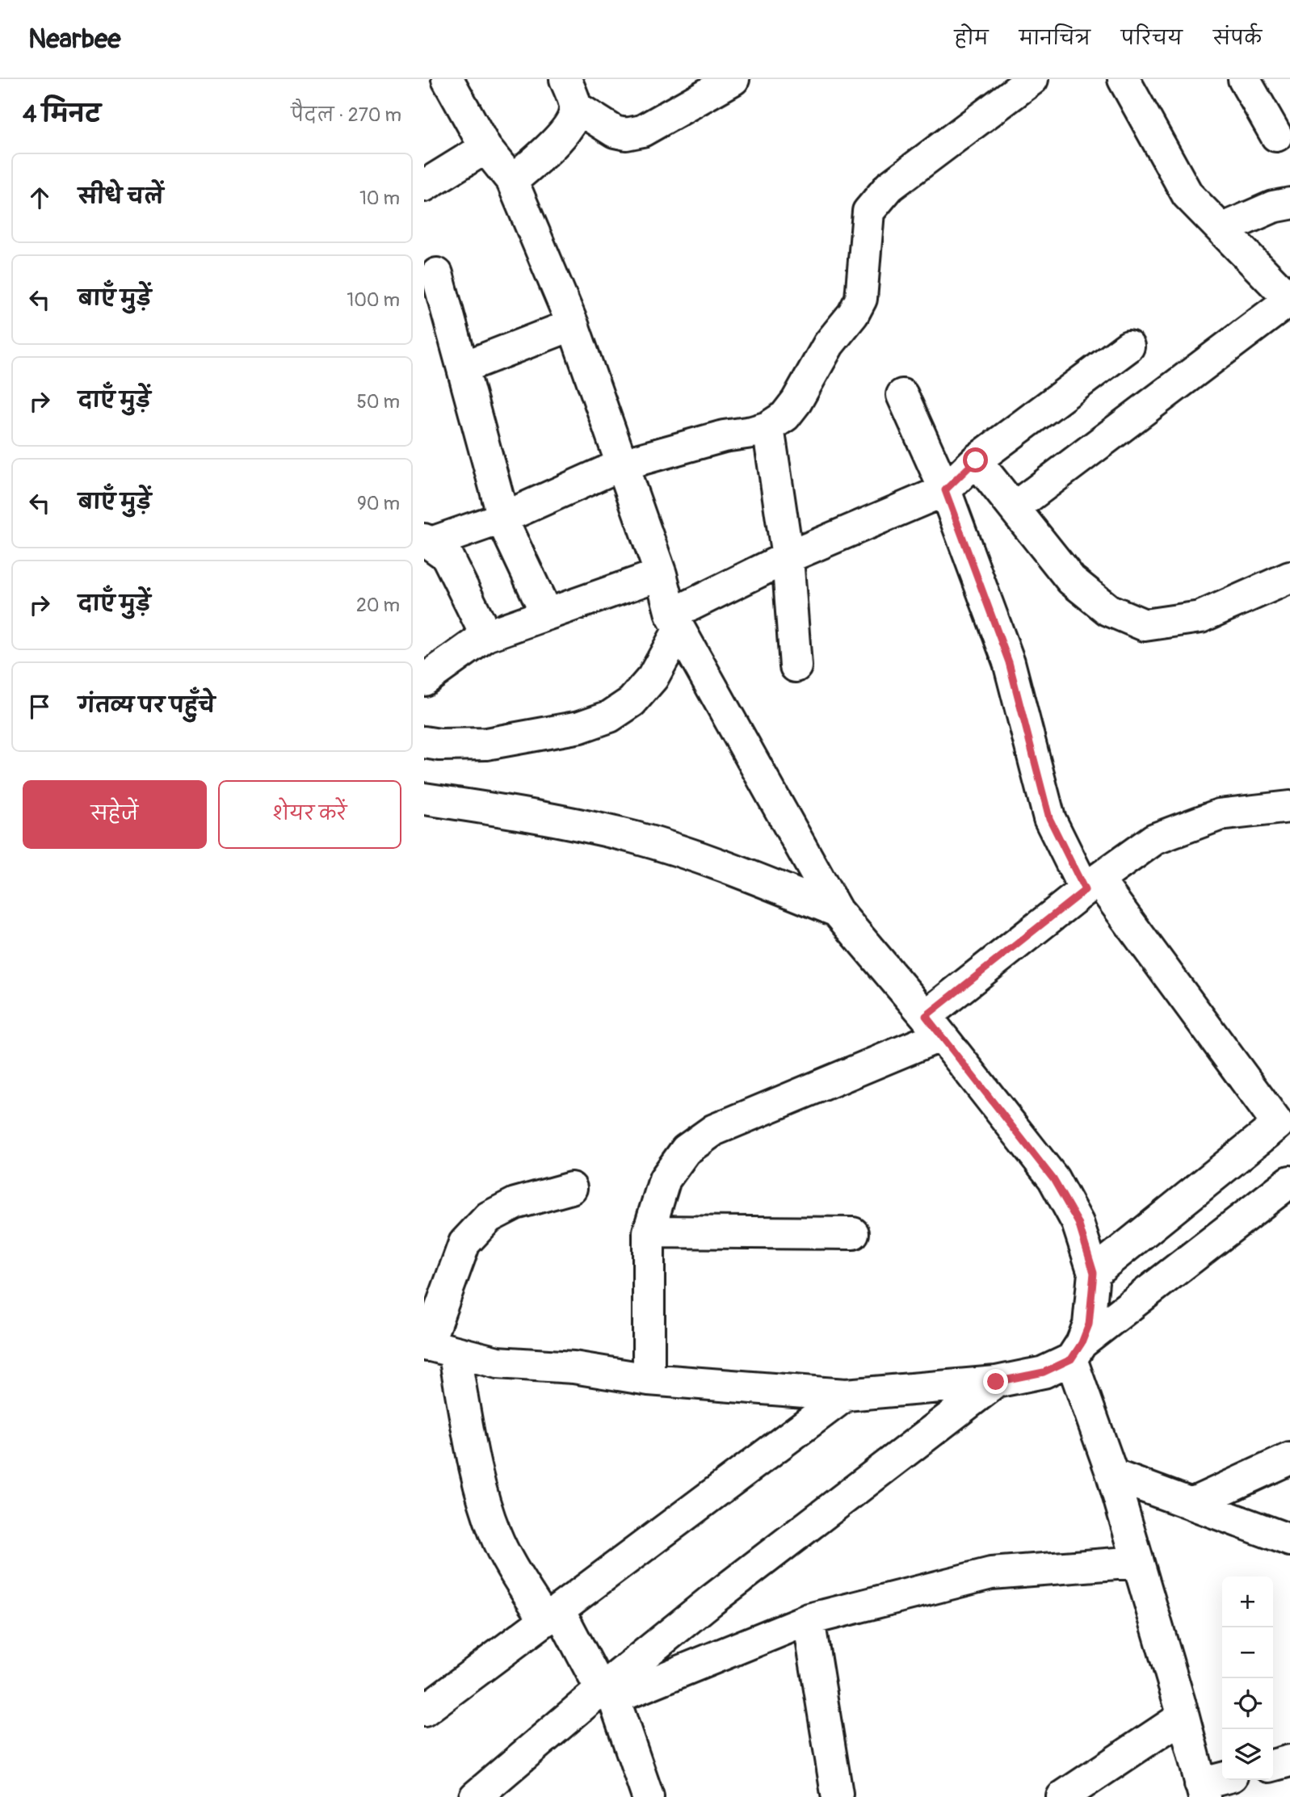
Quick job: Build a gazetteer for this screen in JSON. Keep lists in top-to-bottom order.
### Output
{
  "page": {
    "header": "Nearbee",
    "nav": [
      "होम",
      "मानचित्र",
      "परिचय",
      "संपर्क"
    ],
    "heading": ["4 मिनट", "पैदल · 270 m"],
    "list": [
      ["सीधे चलें", "10 m"],
      ["बाएँ मुड़ें", "100 m"],
      ["दाएँ मुड़ें", "50 m"],
      ["बाएँ मुड़ें", "90 m"],
      ["दाएँ मुड़ें", "20 m"],
      "गंतव्य पर पहुँचे"
    ],
    "buttons": ["सहेजें", "शेयर करें"],
    "map_buttons": ["+", "−"]
  }
}
